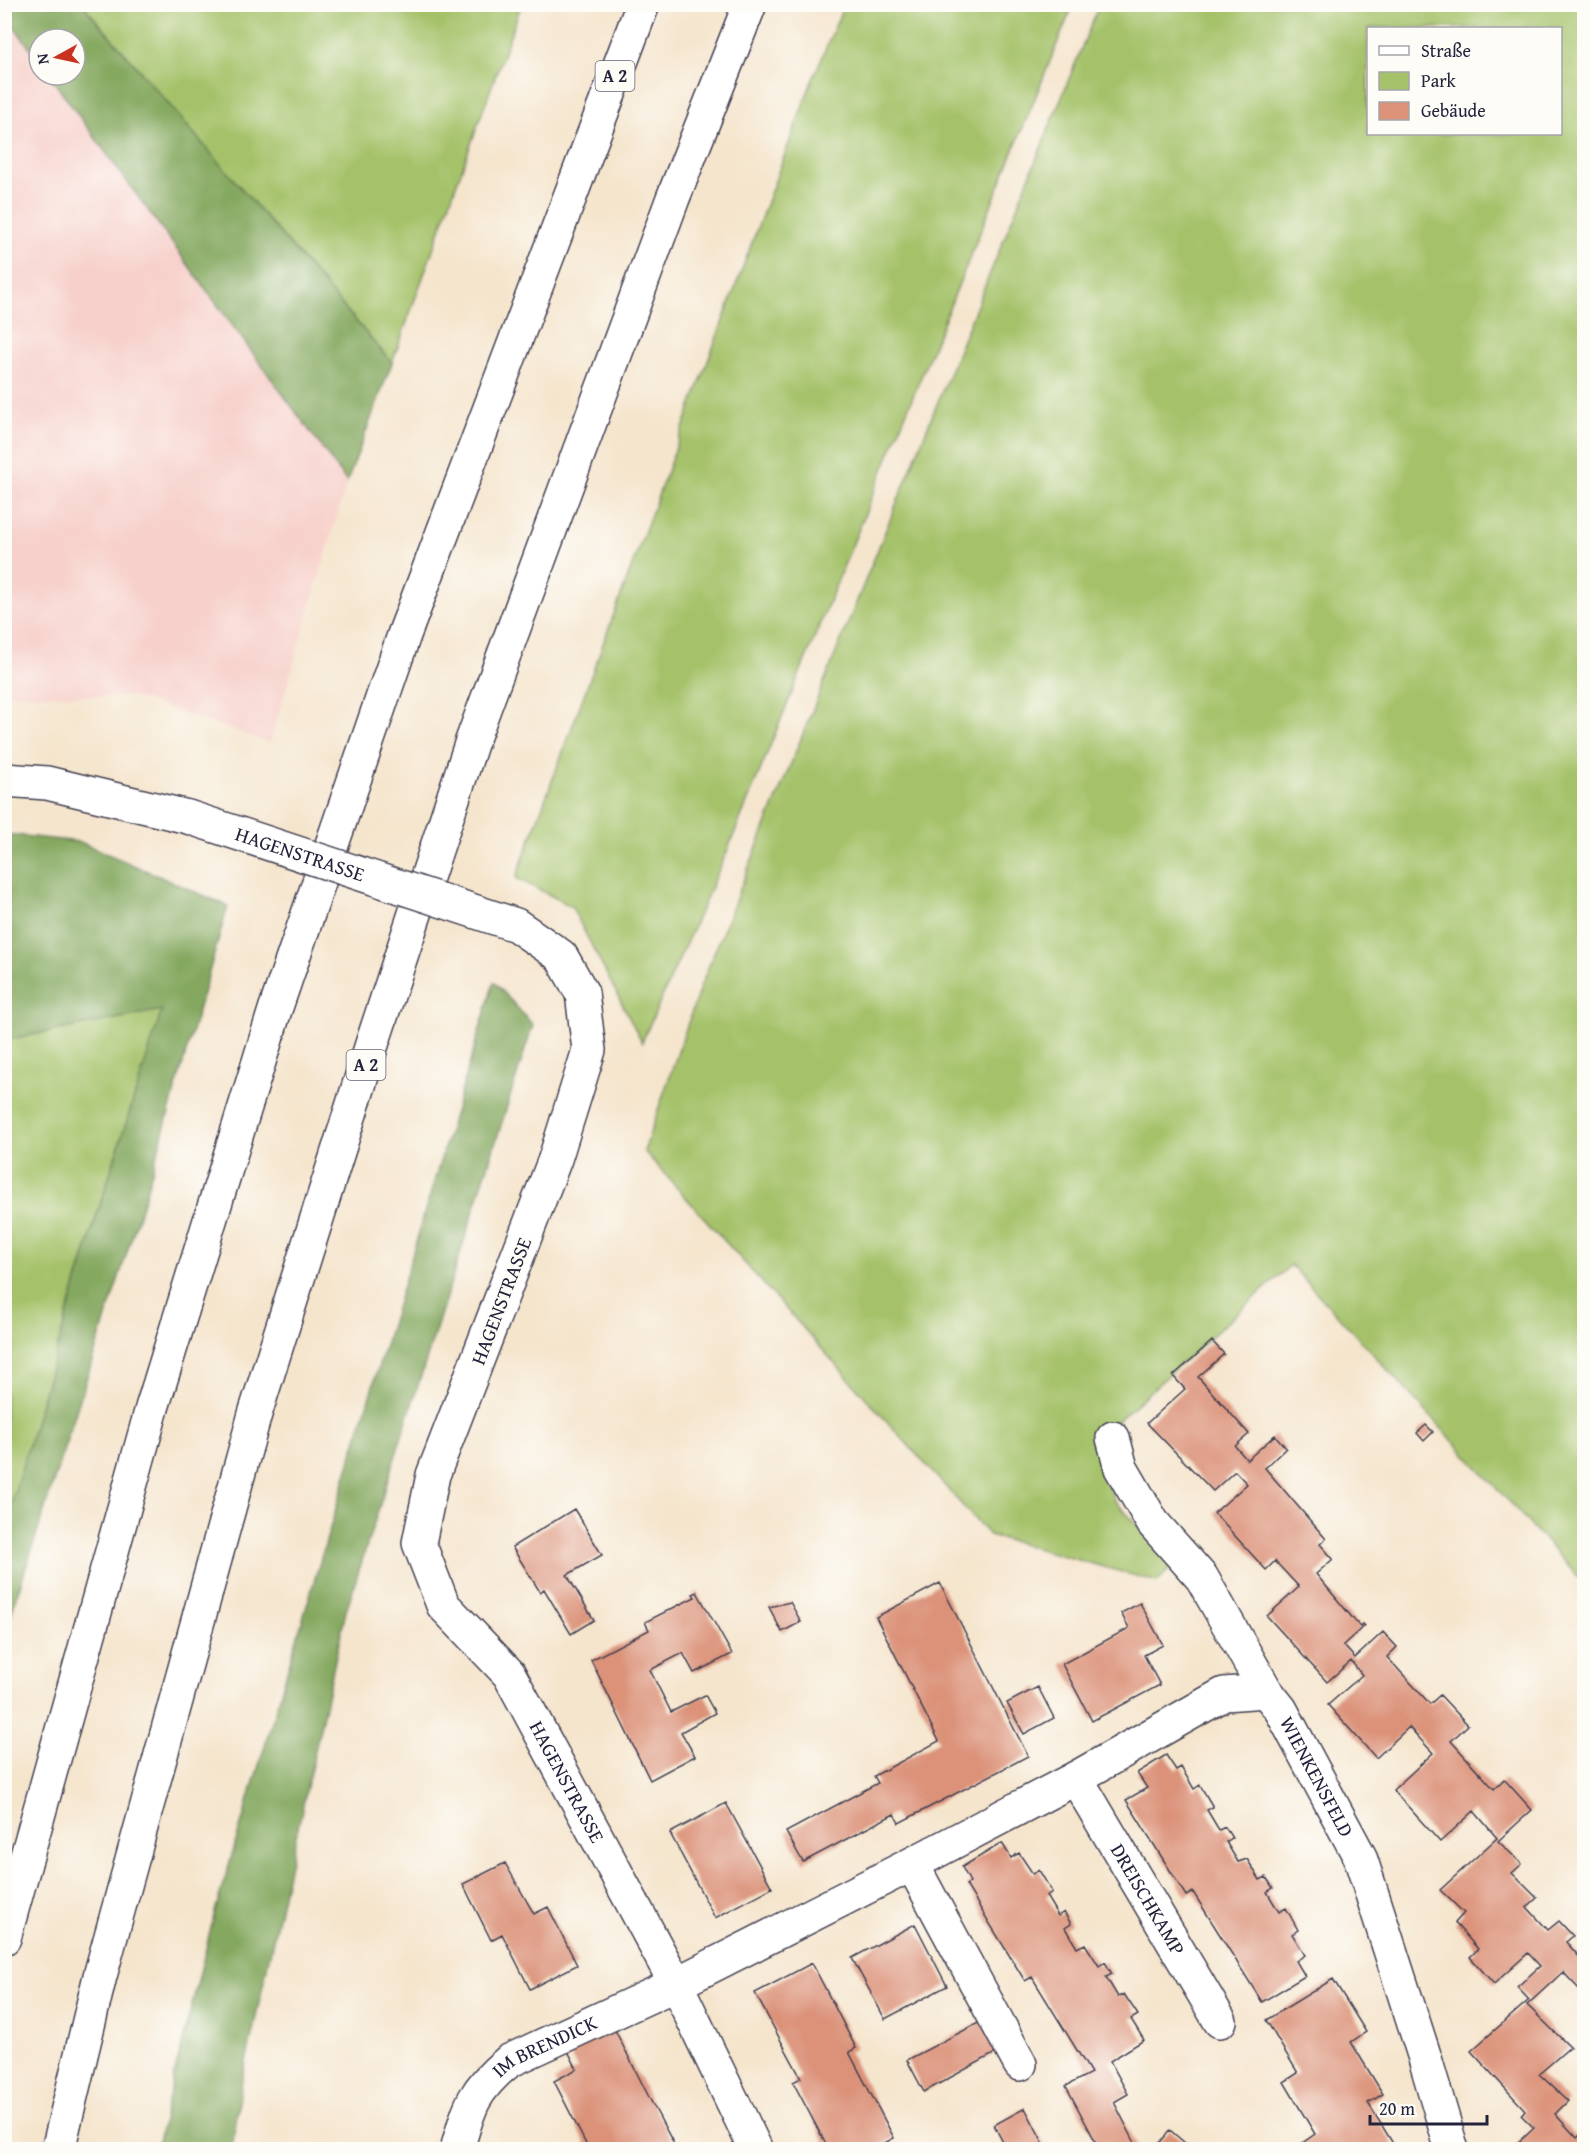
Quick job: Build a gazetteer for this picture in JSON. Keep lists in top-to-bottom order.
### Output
{
  "streets": {
    "main road": [
      "A 2",
      "HAGENSTRASSE",
      "WIENKENSFELD",
      "DREISCHKAMP",
      "IM BRENDICK"
    ]
  },
  "crossings": [
    ["HAGENSTRASSE", "IM BRENDICK"]
  ],
  "legend": ["Straße", "Park", "Gebäude"],
  "scale_bar": "20 m",
  "north": "left"
}
